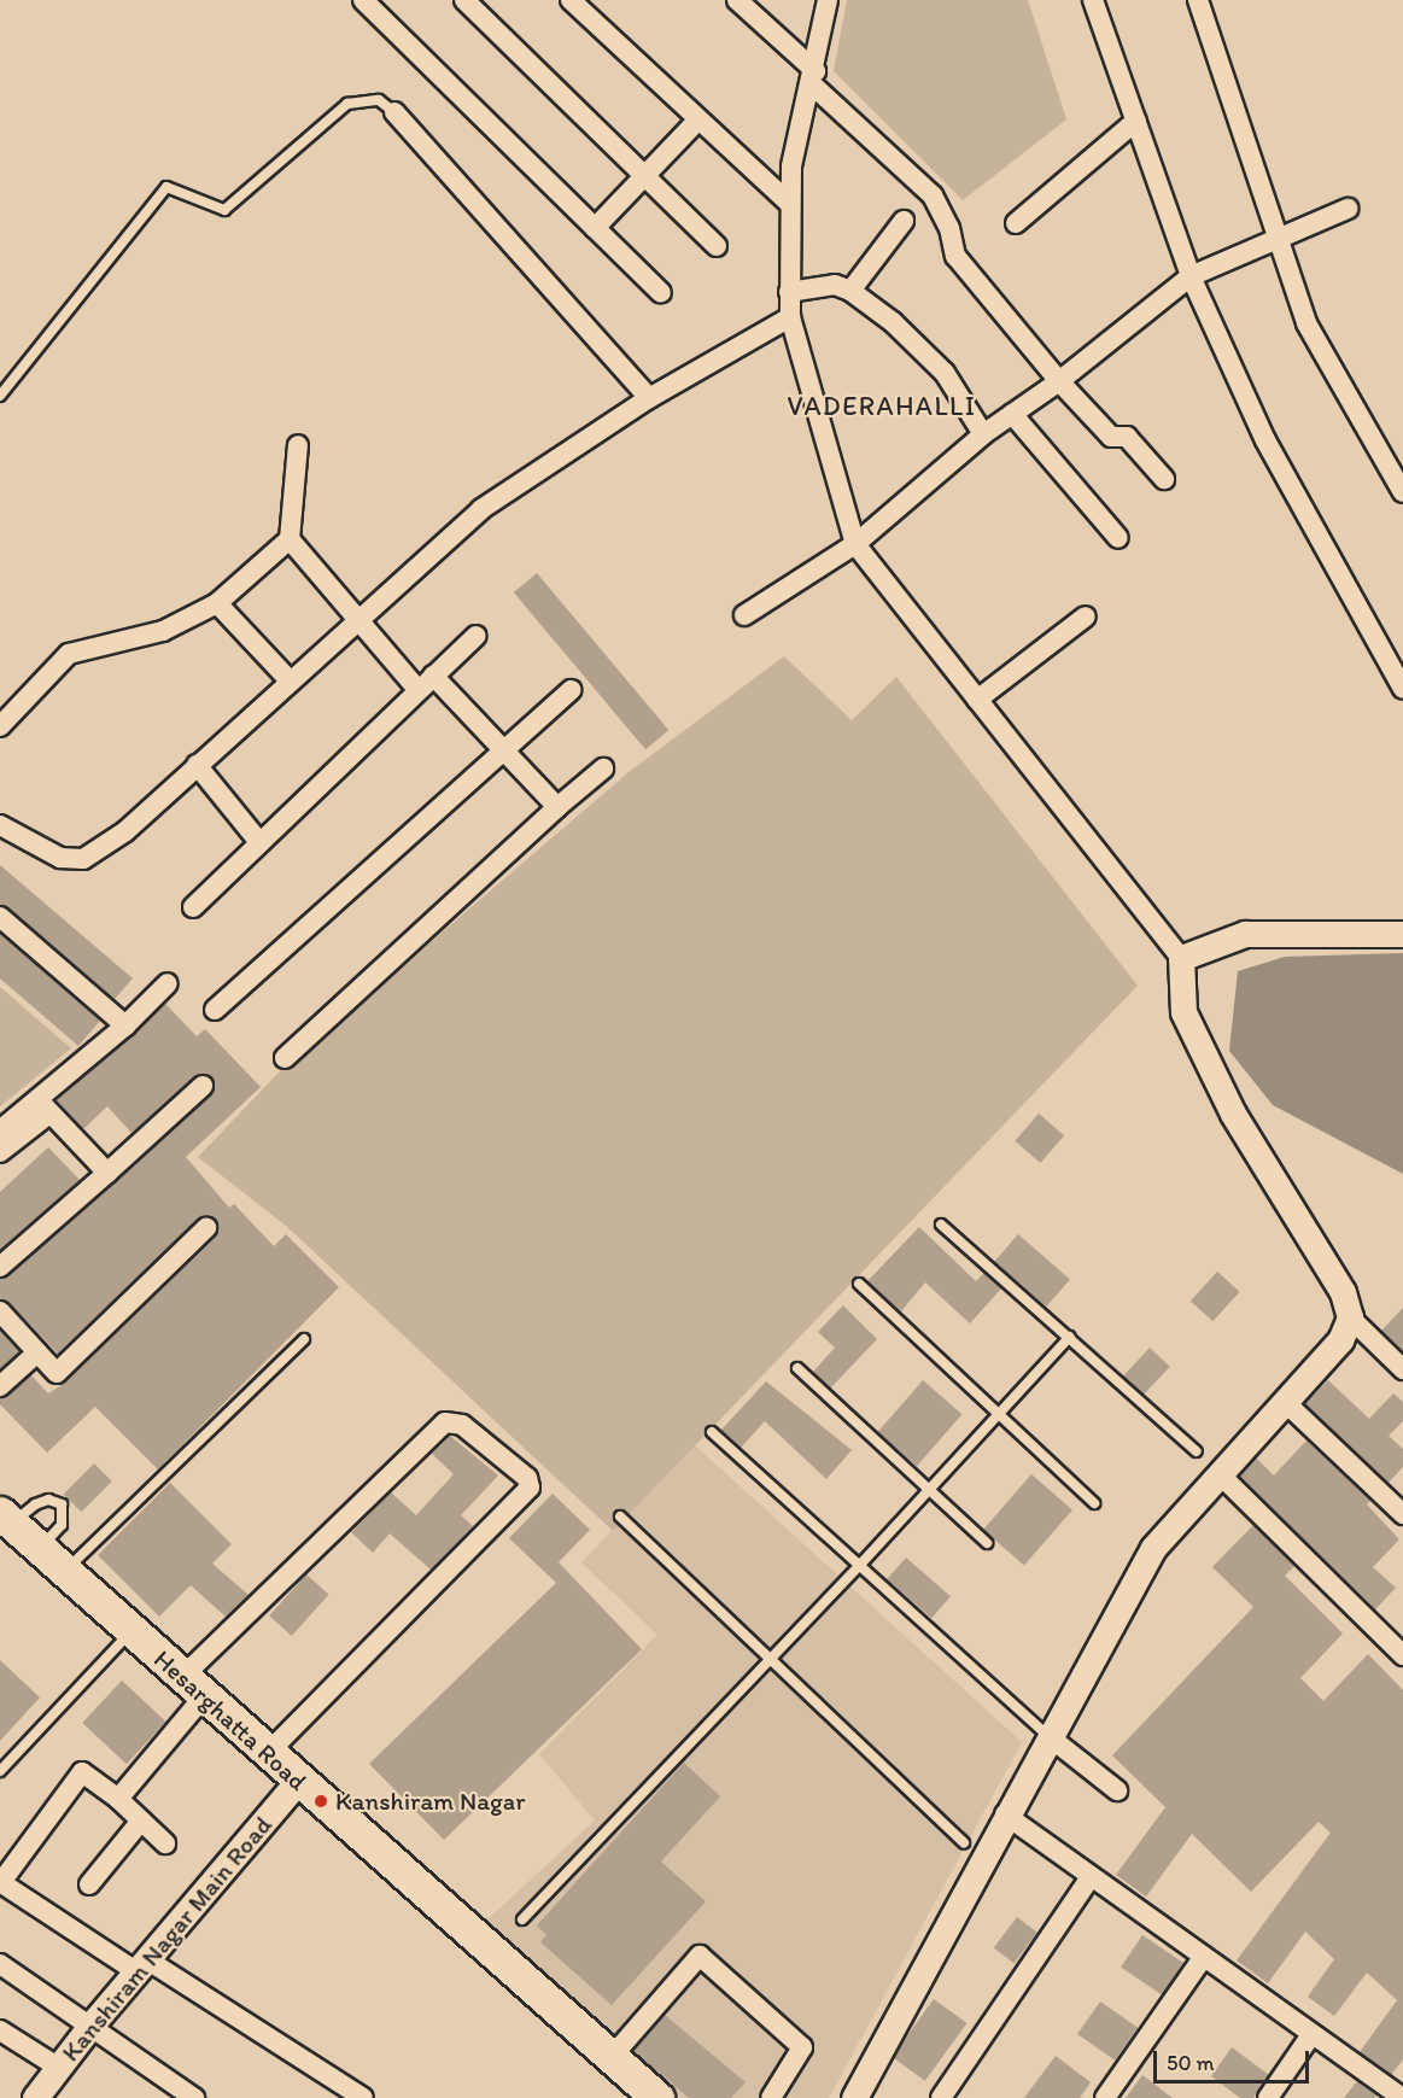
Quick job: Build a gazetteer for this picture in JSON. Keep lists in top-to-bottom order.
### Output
{
  "streets": {
    "main road": ["Hesarghatta Road"],
    "street": ["Kanshiram Nagar Main Road"]
  },
  "crossings": [
    ["Hesarghatta Road", "Kanshiram Nagar Main Road"]
  ],
  "districts": ["VADERAHALLI"],
  "places": ["Kanshiram Nagar"],
  "scale_bar": "50 m"
}
